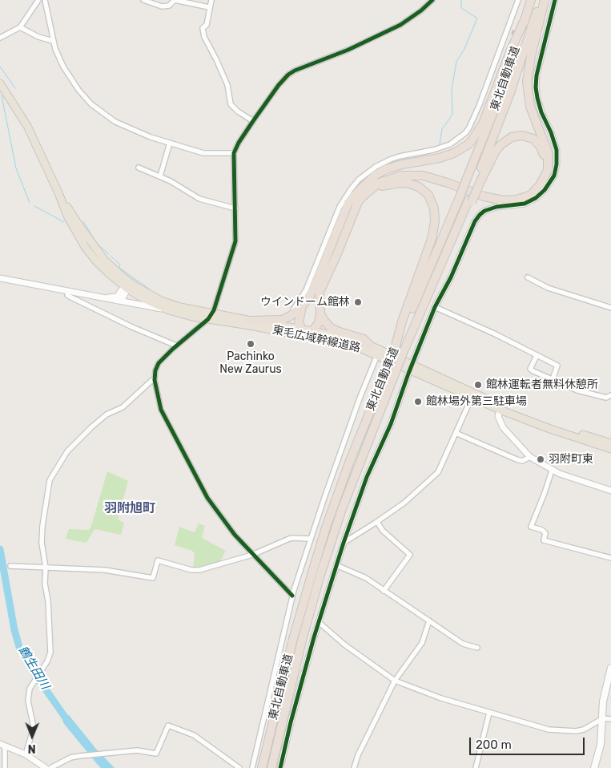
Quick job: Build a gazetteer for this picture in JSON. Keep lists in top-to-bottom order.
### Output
{
  "streets": {
    "highway": ["東北自動車道", "東毛広域幹線道路"]
  },
  "districts": ["羽附旭町"],
  "water": ["鶴生田川"],
  "places": [
    "ウインドーム館林",
    "Pachinko New Zaurus",
    "館林運転者無料休憩所",
    "館林場外第三駐車場",
    "羽附町東"
  ],
  "scale_bar": "200 m",
  "north": "bottom"
}
